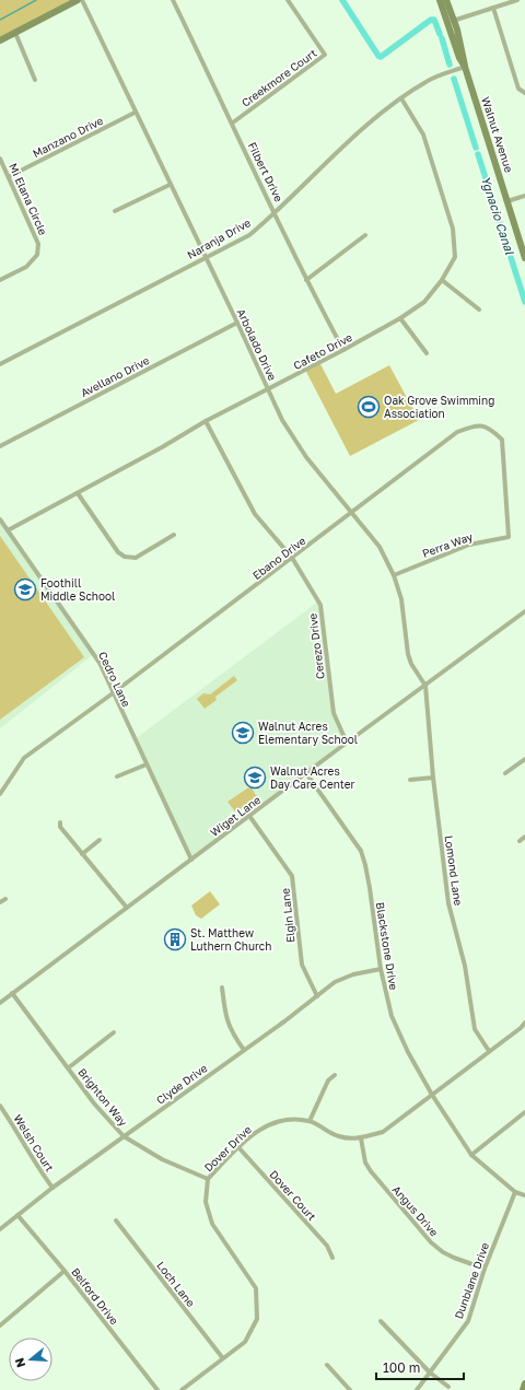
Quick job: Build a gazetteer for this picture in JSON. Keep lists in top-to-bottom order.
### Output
{
  "streets": {
    "street": [
      "Creekmore Court",
      "Walnut Avenue",
      "Manzano Drive",
      "Filbert Drive",
      "Mi Elana Circle",
      "Naranja Drive",
      "Arbolado Drive",
      "Cafeto Drive",
      "Avellano Drive",
      "Perra Way",
      "Ebano Drive",
      "Cerezo Drive",
      "Cedro Lane",
      "Wiget Lane",
      "Lomond Lane",
      "Elgin Lane",
      "Blackstone Drive",
      "Clyde Drive",
      "Brighton Way",
      "Welsh Court",
      "Dover Drive",
      "Dover Court",
      "Angus Drive",
      "Dunblane Drive",
      "Loch Lane",
      "Belford Drive"
    ]
  },
  "crossings": [
    ["Creekmore Court", "Filbert Drive"],
    ["Walnut Avenue", "Naranja Drive"],
    ["Manzano Drive", "Mi Elana Circle"],
    ["Manzano Drive", "Arbolado Drive"],
    ["Filbert Drive", "Naranja Drive"],
    ["Filbert Drive", "Cafeto Drive"],
    ["Naranja Drive", "Arbolado Drive"],
    ["Naranja Drive", "Cafeto Drive"],
    ["Arbolado Drive", "Cafeto Drive"],
    ["Arbolado Drive", "Avellano Drive"],
    ["Arbolado Drive", "Perra Way"],
    ["Arbolado Drive", "Ebano Drive"],
    ["Arbolado Drive", "Wiget Lane"],
    ["Arbolado Drive", "Lomond Lane"],
    ["Cafeto Drive", "Cerezo Drive"],
    ["Cafeto Drive", "Cedro Lane"],
    ["Perra Way", "Ebano Drive"],
    ["Ebano Drive", "Cerezo Drive"],
    ["Ebano Drive", "Cedro Lane"],
    ["Cerezo Drive", "Wiget Lane"],
    ["Cedro Lane", "Wiget Lane"],
    ["Wiget Lane", "Lomond Lane"],
    ["Wiget Lane", "Elgin Lane"],
    ["Wiget Lane", "Blackstone Drive"],
    ["Wiget Lane", "Brighton Way"],
    ["Lomond Lane", "Dover Drive"],
    ["Elgin Lane", "Clyde Drive"],
    ["Blackstone Drive", "Clyde Drive"],
    ["Blackstone Drive", "Dover Drive"],
    ["Blackstone Drive", "Dunblane Drive"],
    ["Clyde Drive", "Brighton Way"],
    ["Clyde Drive", "Welsh Court"],
    ["Clyde Drive", "Belford Drive"],
    ["Brighton Way", "Dover Drive"],
    ["Dover Drive", "Dover Court"],
    ["Dover Drive", "Angus Drive"],
    ["Dover Drive", "Loch Lane"],
    ["Angus Drive", "Dunblane Drive"]
  ],
  "water": ["Ygnacio Canal"],
  "places": {
    "sports": ["Oak Grove Swimming Association"],
    "school or university": ["Foothill Middle School", "Walnut Acres Elementary School", "Walnut Acres Day Care Center"],
    "building": ["St. Matthew Luthern Church"]
  },
  "scale_bar": "100 m",
  "north": "left"
}
